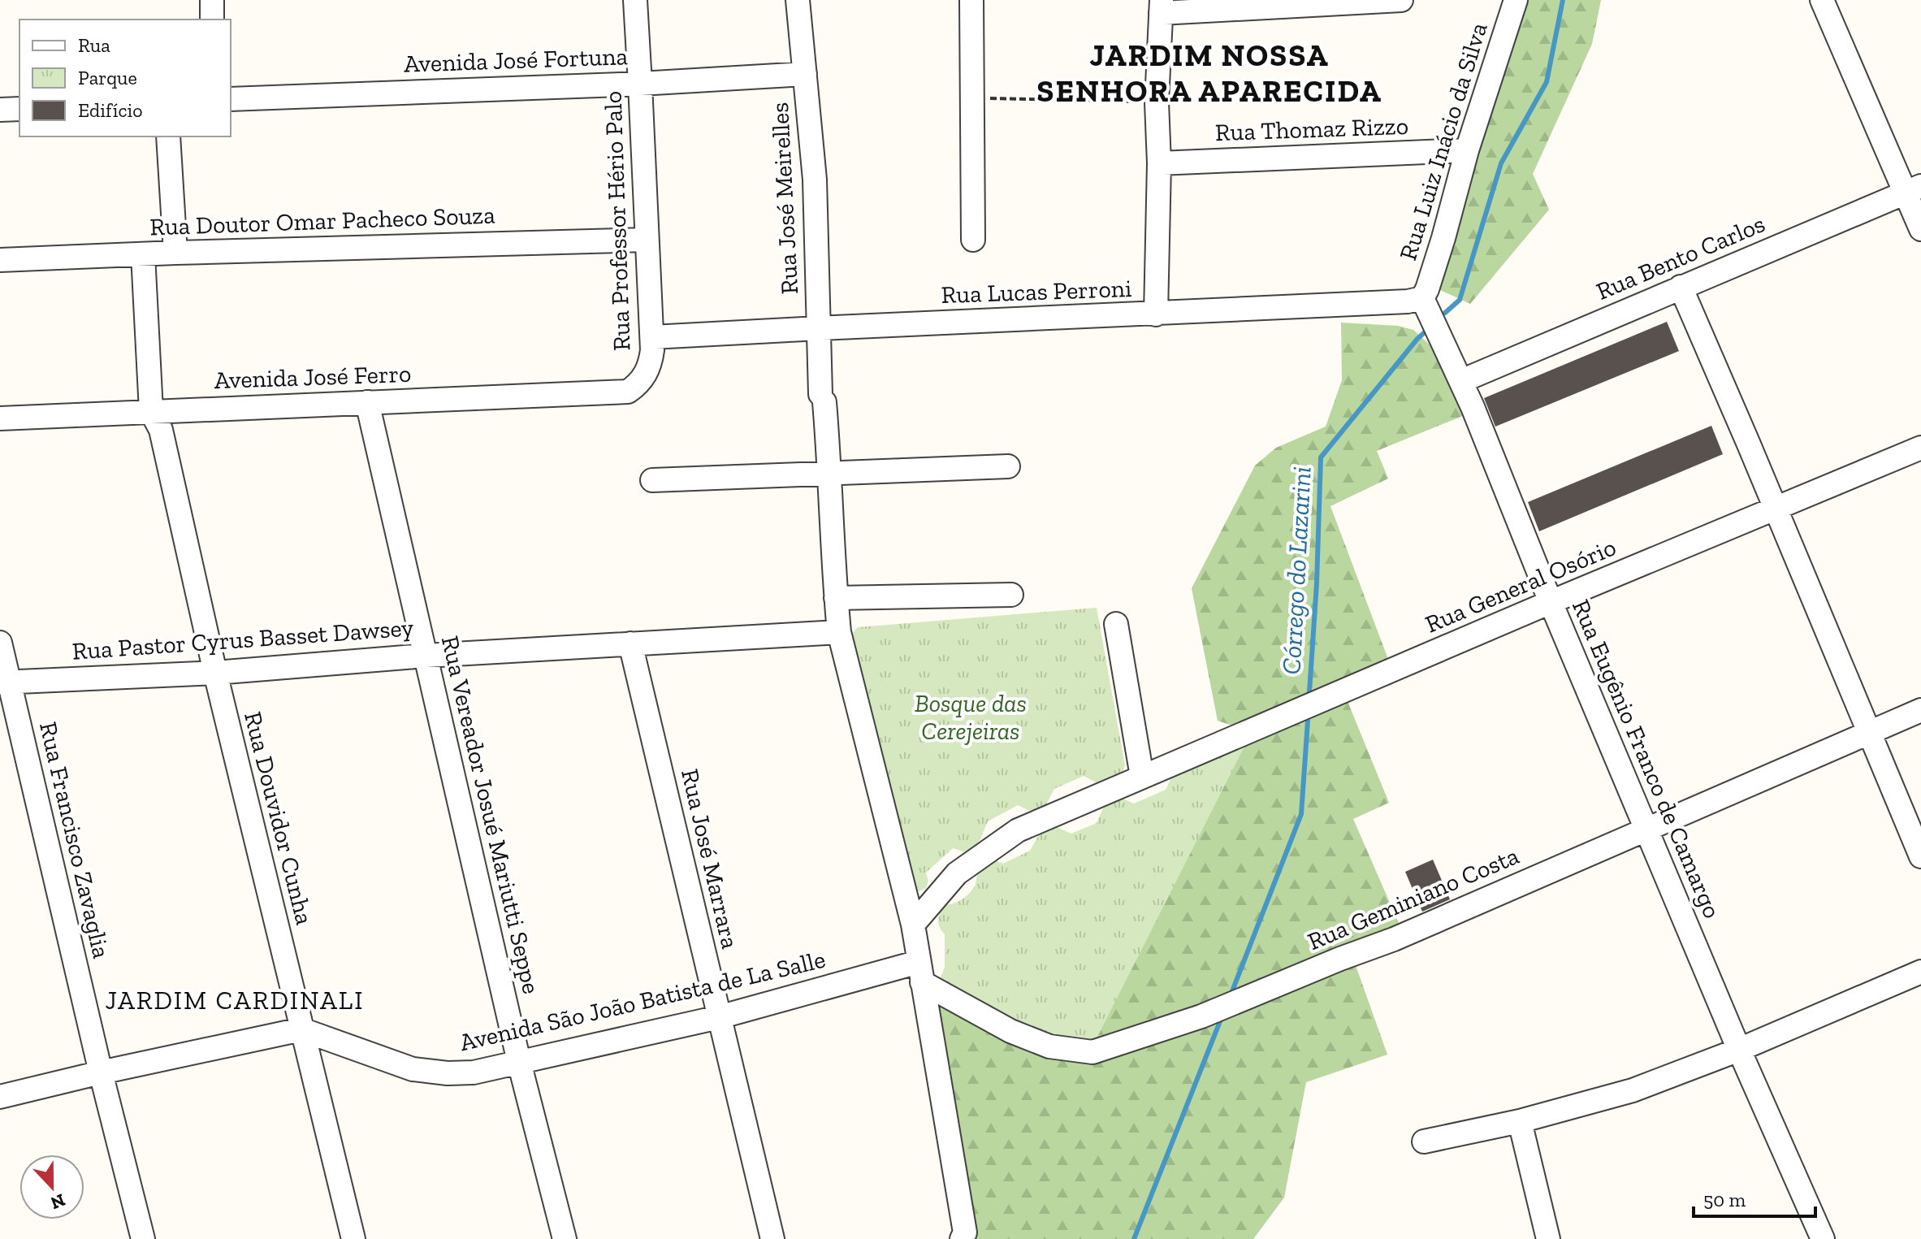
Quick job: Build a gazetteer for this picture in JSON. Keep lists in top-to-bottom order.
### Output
{
  "streets": {
    "street": [
      "Avenida José Fortuna",
      "Rua Thomaz Rizzo",
      "Rua Luiz Inácio da Silva",
      "Rua José Meirelles",
      "Rua Doutor Omar Pacheco Souza",
      "Rua Professor Hério Palo",
      "Rua Bento Carlos",
      "Rua Lucas Perroni",
      "Avenida José Ferro",
      "Rua General Osório",
      "Rua Pastor Cyrus Basset Dawsey",
      "Rua Eugênio Franco de Camargo",
      "Rua Vereador Josué Mariutti Seppe",
      "Rua Douvidor Cunha",
      "Rua Francisco Zavaglia",
      "Rua José Marrara",
      "Rua Geminiano Costa",
      "Avenida São João Batista de La Salle"
    ]
  },
  "crossings": [
    ["Avenida José Fortuna", "Rua José Meirelles"],
    ["Avenida José Fortuna", "Rua Professor Hério Palo"],
    ["Rua Thomaz Rizzo", "Rua Luiz Inácio da Silva"],
    ["Rua Luiz Inácio da Silva", "Rua Lucas Perroni"],
    ["Rua Luiz Inácio da Silva", "Rua Eugênio Franco de Camargo"],
    ["Rua José Meirelles", "Rua Lucas Perroni"],
    ["Rua José Meirelles", "Rua General Osório"],
    ["Rua José Meirelles", "Rua Pastor Cyrus Basset Dawsey"],
    ["Rua José Meirelles", "Rua Geminiano Costa"],
    ["Rua José Meirelles", "Avenida São João Batista de La Salle"],
    ["Rua Doutor Omar Pacheco Souza", "Rua Professor Hério Palo"],
    ["Rua Doutor Omar Pacheco Souza", "Rua Douvidor Cunha"],
    ["Rua Professor Hério Palo", "Rua Lucas Perroni"],
    ["Rua Professor Hério Palo", "Avenida José Ferro"],
    ["Rua Bento Carlos", "Rua Eugênio Franco de Camargo"],
    ["Rua Lucas Perroni", "Rua Eugênio Franco de Camargo"],
    ["Avenida José Ferro", "Rua Vereador Josué Mariutti Seppe"],
    ["Avenida José Ferro", "Rua Douvidor Cunha"],
    ["Rua General Osório", "Rua Eugênio Franco de Camargo"],
    ["Rua Pastor Cyrus Basset Dawsey", "Rua Vereador Josué Mariutti Seppe"],
    ["Rua Pastor Cyrus Basset Dawsey", "Rua Douvidor Cunha"],
    ["Rua Pastor Cyrus Basset Dawsey", "Rua Francisco Zavaglia"],
    ["Rua Pastor Cyrus Basset Dawsey", "Rua José Marrara"],
    ["Rua Eugênio Franco de Camargo", "Rua Geminiano Costa"],
    ["Rua Vereador Josué Mariutti Seppe", "Avenida São João Batista de La Salle"],
    ["Rua Douvidor Cunha", "Avenida São João Batista de La Salle"],
    ["Rua José Marrara", "Avenida São João Batista de La Salle"],
    ["Rua Geminiano Costa", "Avenida São João Batista de La Salle"]
  ],
  "districts": ["JARDIM NOSSA SENHORA APARECIDA", "JARDIM CARDINALI"],
  "water": ["Córrego do Lazarini"],
  "parks": ["Bosque das Cerejeiras"],
  "legend": ["Rua", "Parque", "Edifício"],
  "scale_bar": "50 m",
  "north": "bottom"
}
